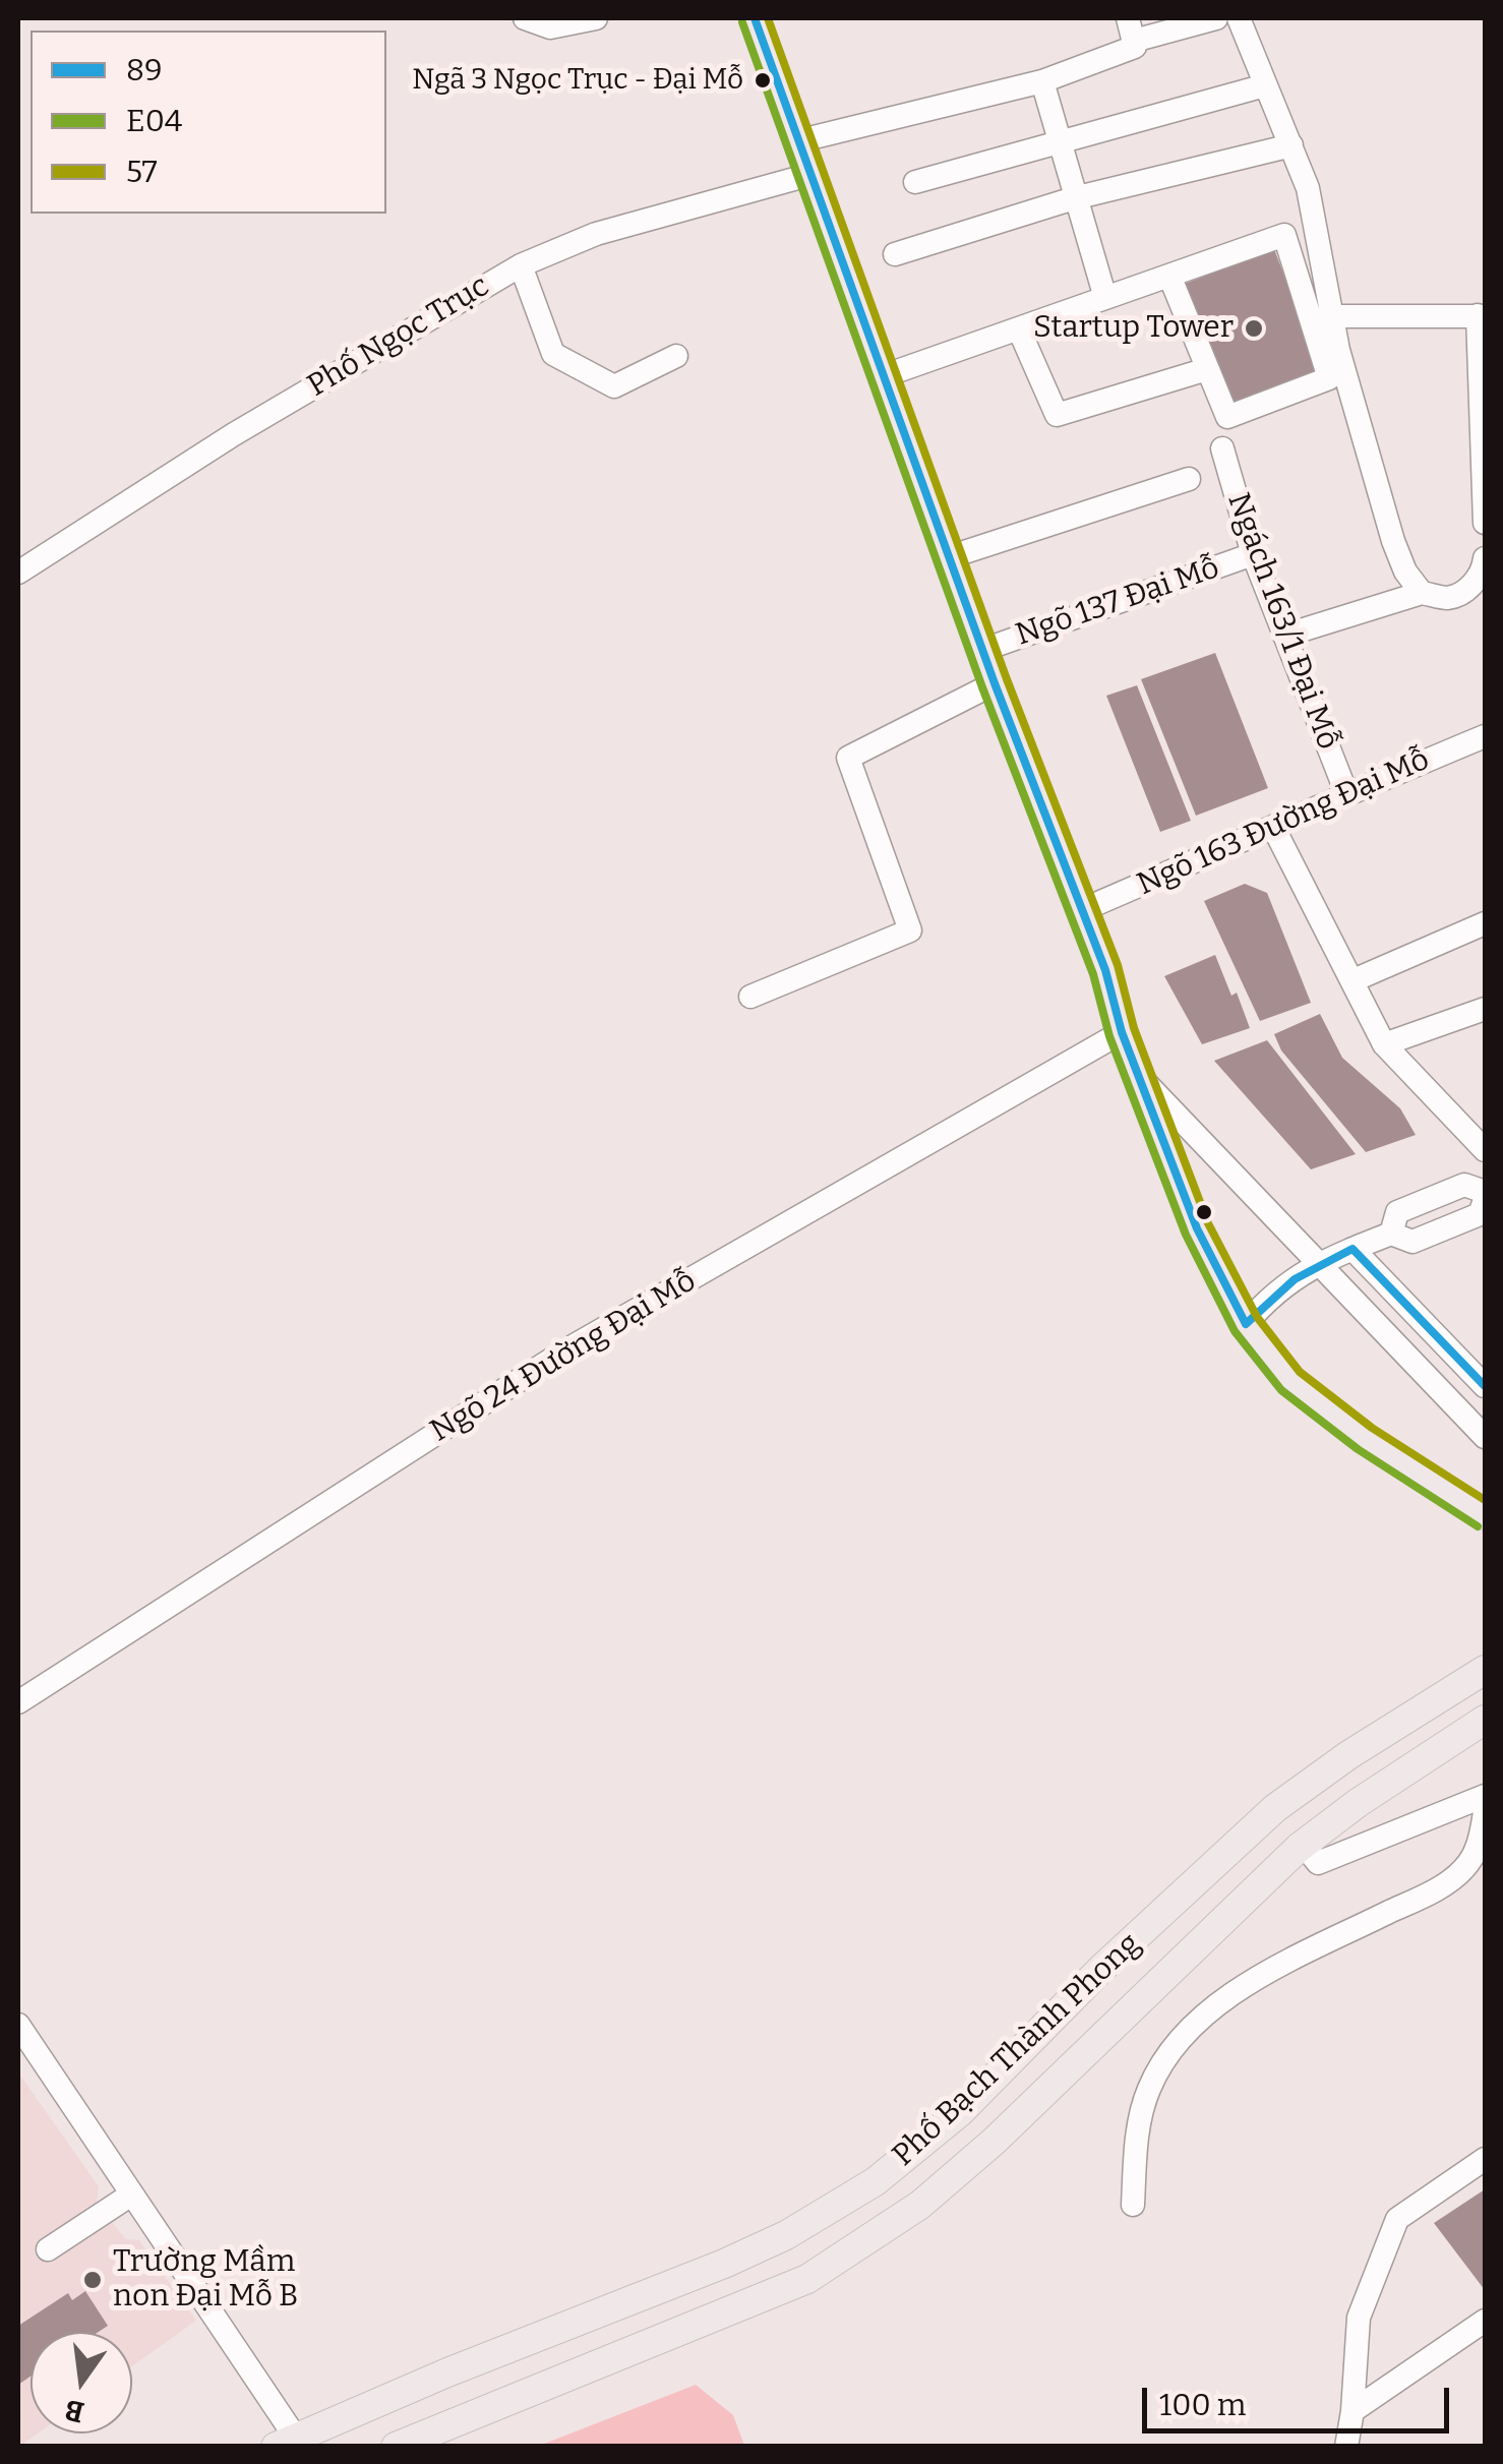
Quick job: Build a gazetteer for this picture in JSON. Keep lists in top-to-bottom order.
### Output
{
  "streets": {
    "main road": ["Phố Bạch Thành Phong"],
    "street": [
      "Phố Ngọc Trục",
      "Ngõ 137 Đại Mỗ",
      "Ngách 163/1 Đại Mỗ",
      "Ngõ 163 Đường Đại Mỗ",
      "Ngõ 24 Đường Đại Mỗ"
    ]
  },
  "crossings": [
    ["Ngõ 137 Đại Mỗ", "Ngách 163/1 Đại Mỗ"],
    ["Ngách 163/1 Đại Mỗ", "Ngõ 163 Đường Đại Mỗ"]
  ],
  "places": ["Ngã 3 Ngọc Trục - Đại Mỗ", "Startup Tower", "Trường Mầm non Đại Mỗ B"],
  "lines": ["transit line 89", "transit line 57", "transit line E04"],
  "legend": ["89", "E04", "57"],
  "scale_bar": "100 m",
  "north": "bottom"
}
